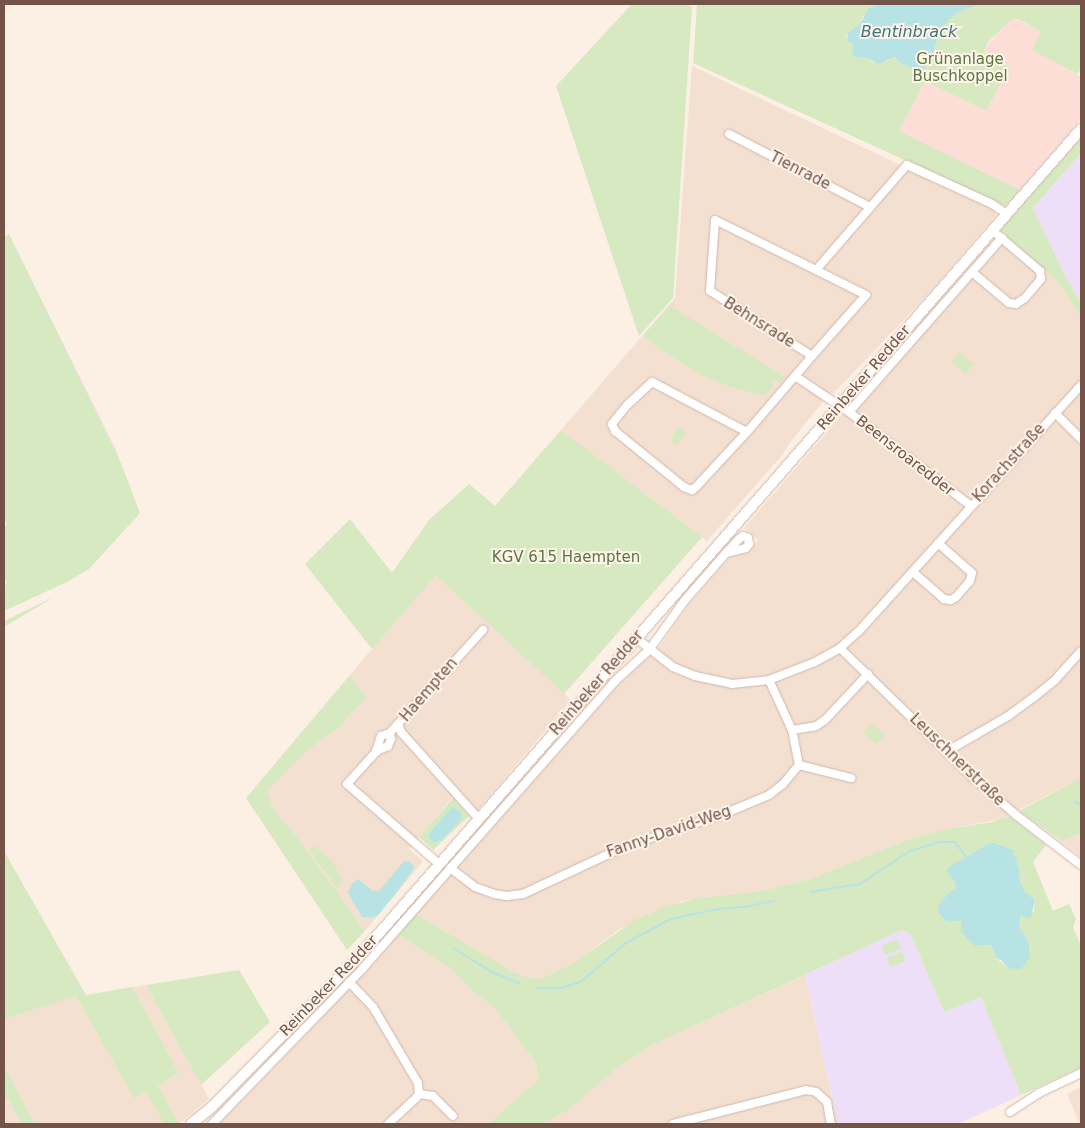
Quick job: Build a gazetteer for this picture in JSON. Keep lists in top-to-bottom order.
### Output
{
  "streets": {
    "main road": ["Reinbeker Redder"],
    "street": [
      "Tienrade",
      "Behnsrade",
      "Beensroaredder",
      "Korachstraße",
      "Haempten",
      "Leuschnerstraße",
      "Fanny-David-Weg"
    ]
  },
  "crossings": [
    ["Reinbeker Redder", "Beensroaredder"],
    ["Reinbeker Redder", "Korachstraße"],
    ["Reinbeker Redder", "Haempten"],
    ["Reinbeker Redder", "Fanny-David-Weg"],
    ["Beensroaredder", "Korachstraße"],
    ["Korachstraße", "Leuschnerstraße"]
  ],
  "water": ["Bentinbrack"],
  "parks": ["Grünanlage Buschkoppel", "KGV 615 Haempten"]
}
